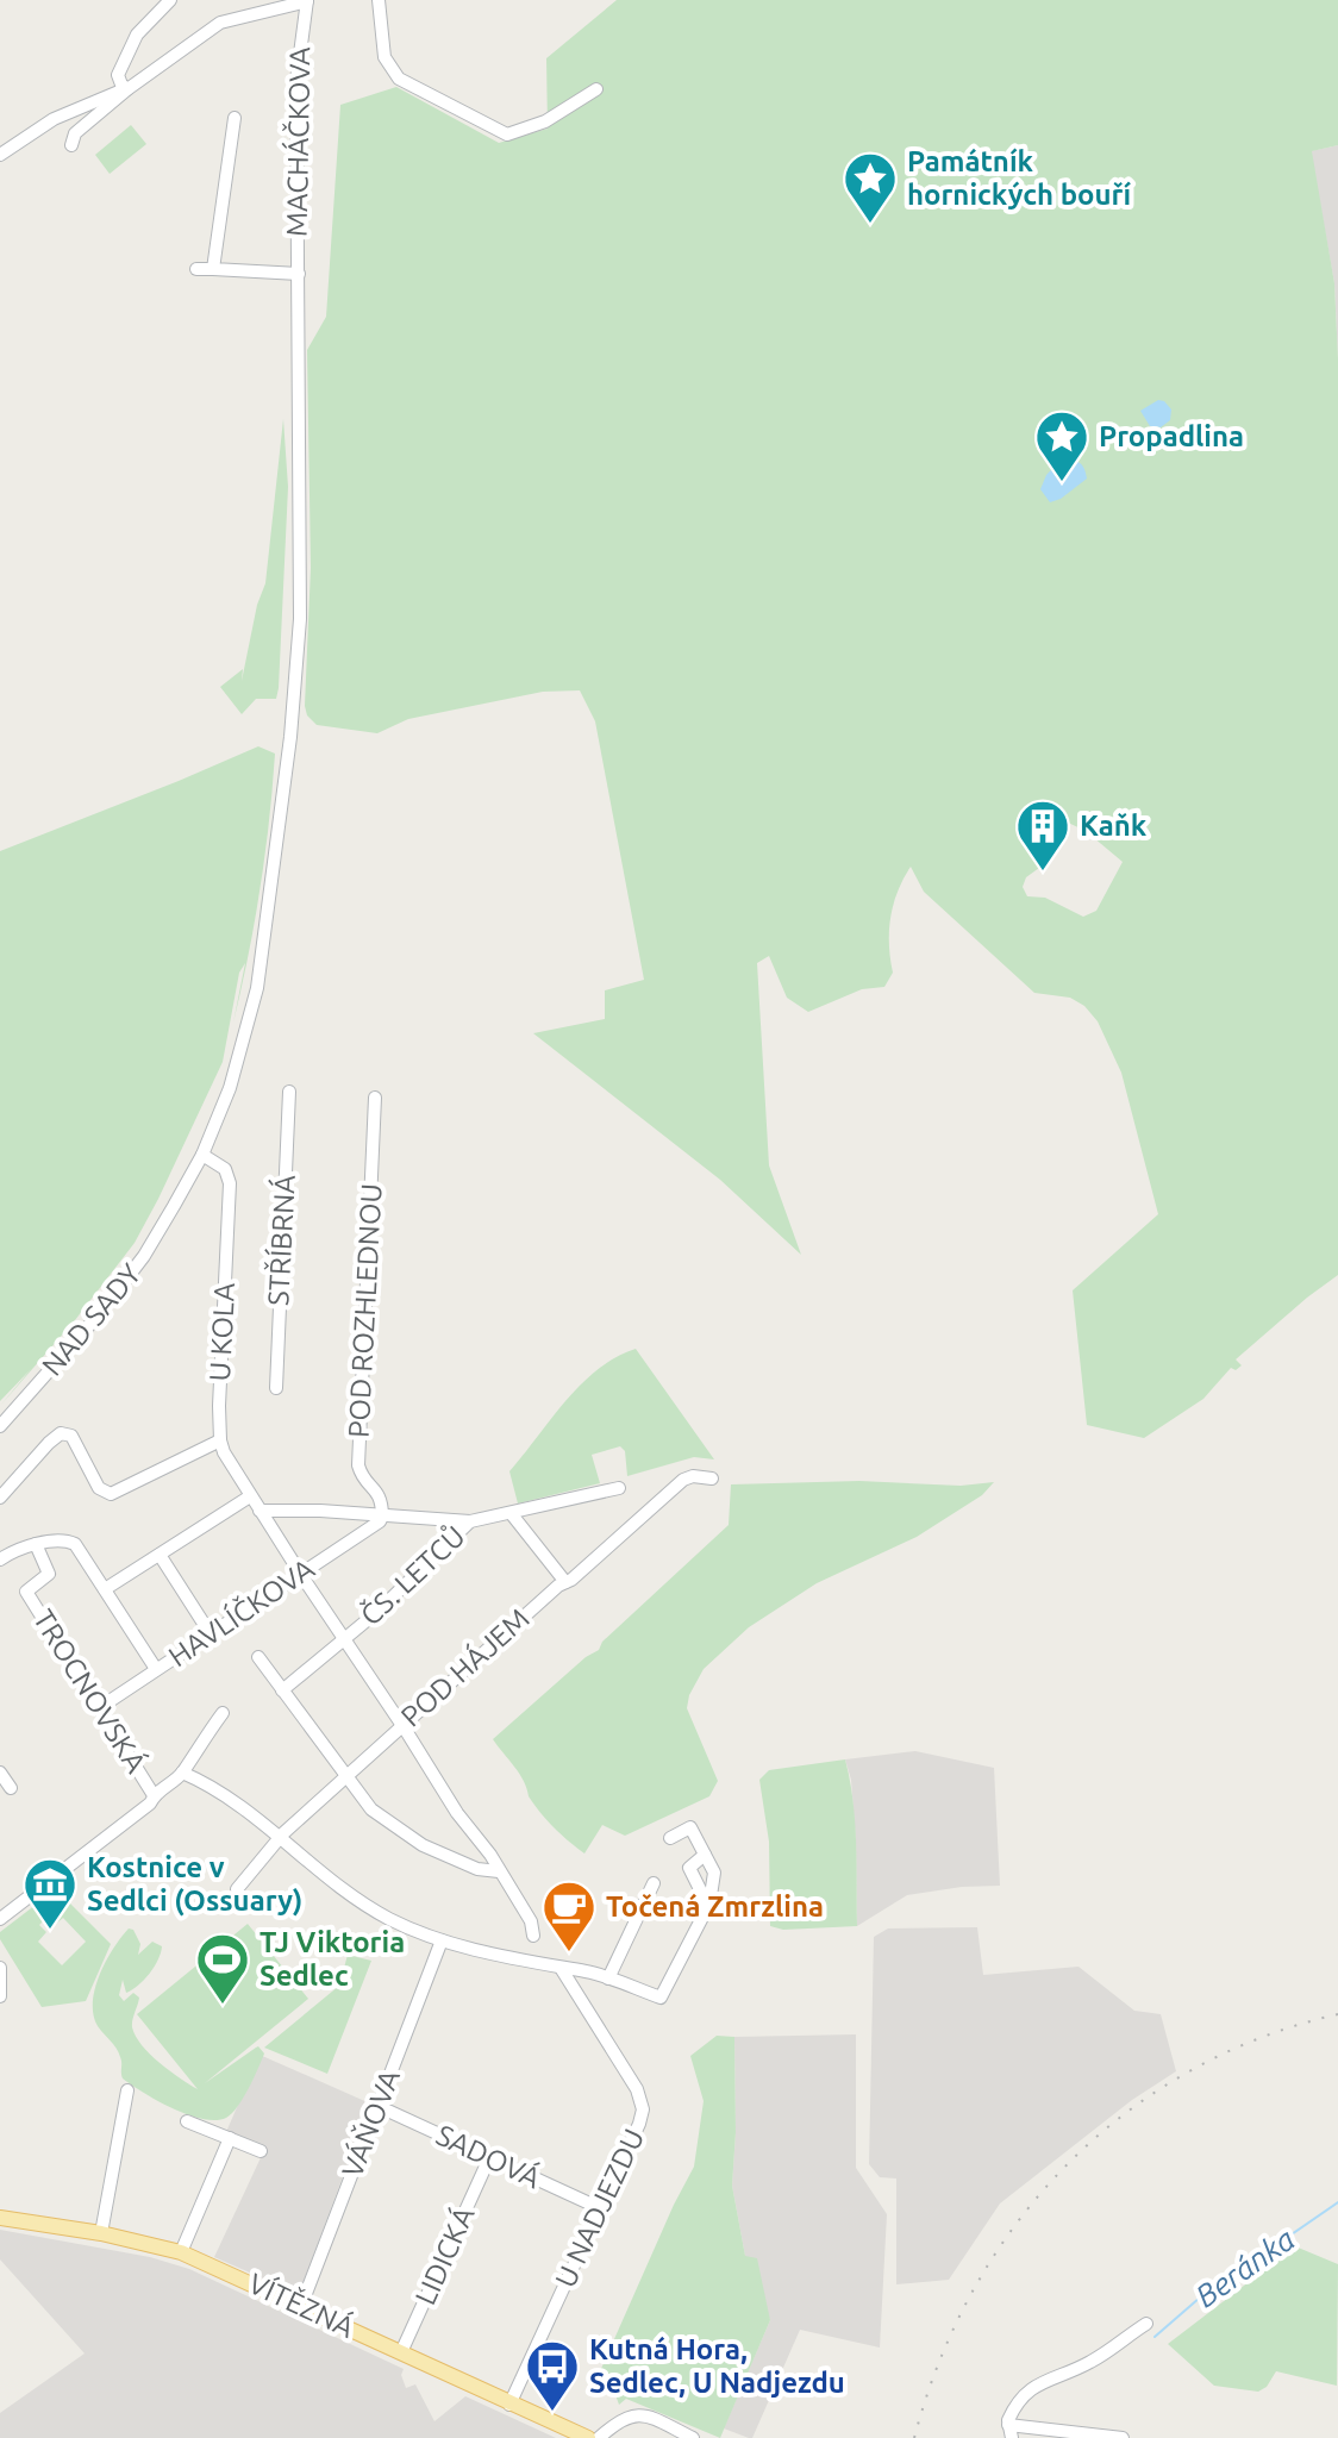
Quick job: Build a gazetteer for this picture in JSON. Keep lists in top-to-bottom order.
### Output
{
  "streets": {
    "main road": ["VÍTĚZNÁ"],
    "street": [
      "MACHÁČKOVA",
      "STŘÍBRNÁ",
      "POD ROZHLEDNOU",
      "NAD SADY",
      "U KOLA",
      "ČS. LETCŮ",
      "HAVLÍČKOVA",
      "POD HÁJEM",
      "TROCNOVSKÁ",
      "VÁŇOVA",
      "SADOVÁ",
      "U NADJEZDU",
      "LIDICKÁ"
    ]
  },
  "crossings": [
    ["MACHÁČKOVA", "NAD SADY"],
    ["MACHÁČKOVA", "U KOLA"],
    ["POD ROZHLEDNOU", "HAVLÍČKOVA"],
    ["NAD SADY", "U KOLA"],
    ["U KOLA", "ČS. LETCŮ"],
    ["U KOLA", "HAVLÍČKOVA"],
    ["U KOLA", "POD HÁJEM"],
    ["HAVLÍČKOVA", "TROCNOVSKÁ"],
    ["VÁŇOVA", "SADOVÁ"],
    ["VÁŇOVA", "VÍTĚZNÁ"],
    ["SADOVÁ", "U NADJEZDU"],
    ["SADOVÁ", "LIDICKÁ"],
    ["U NADJEZDU", "VÍTĚZNÁ"],
    ["LIDICKÁ", "VÍTĚZNÁ"]
  ],
  "water": ["Beránka"],
  "places": {
    "place": ["Památník hornických bouří", "Propadlina"],
    "building": ["Kaňk"],
    "museum": ["Kostnice v Sedlci (Ossuary)"],
    "cafe": ["Točená Zmrzlina"],
    "sports": ["TJ Viktoria Sedlec"],
    "bus stop": ["Kutná Hora, Sedlec, U Nadjezdu"]
  }
}
